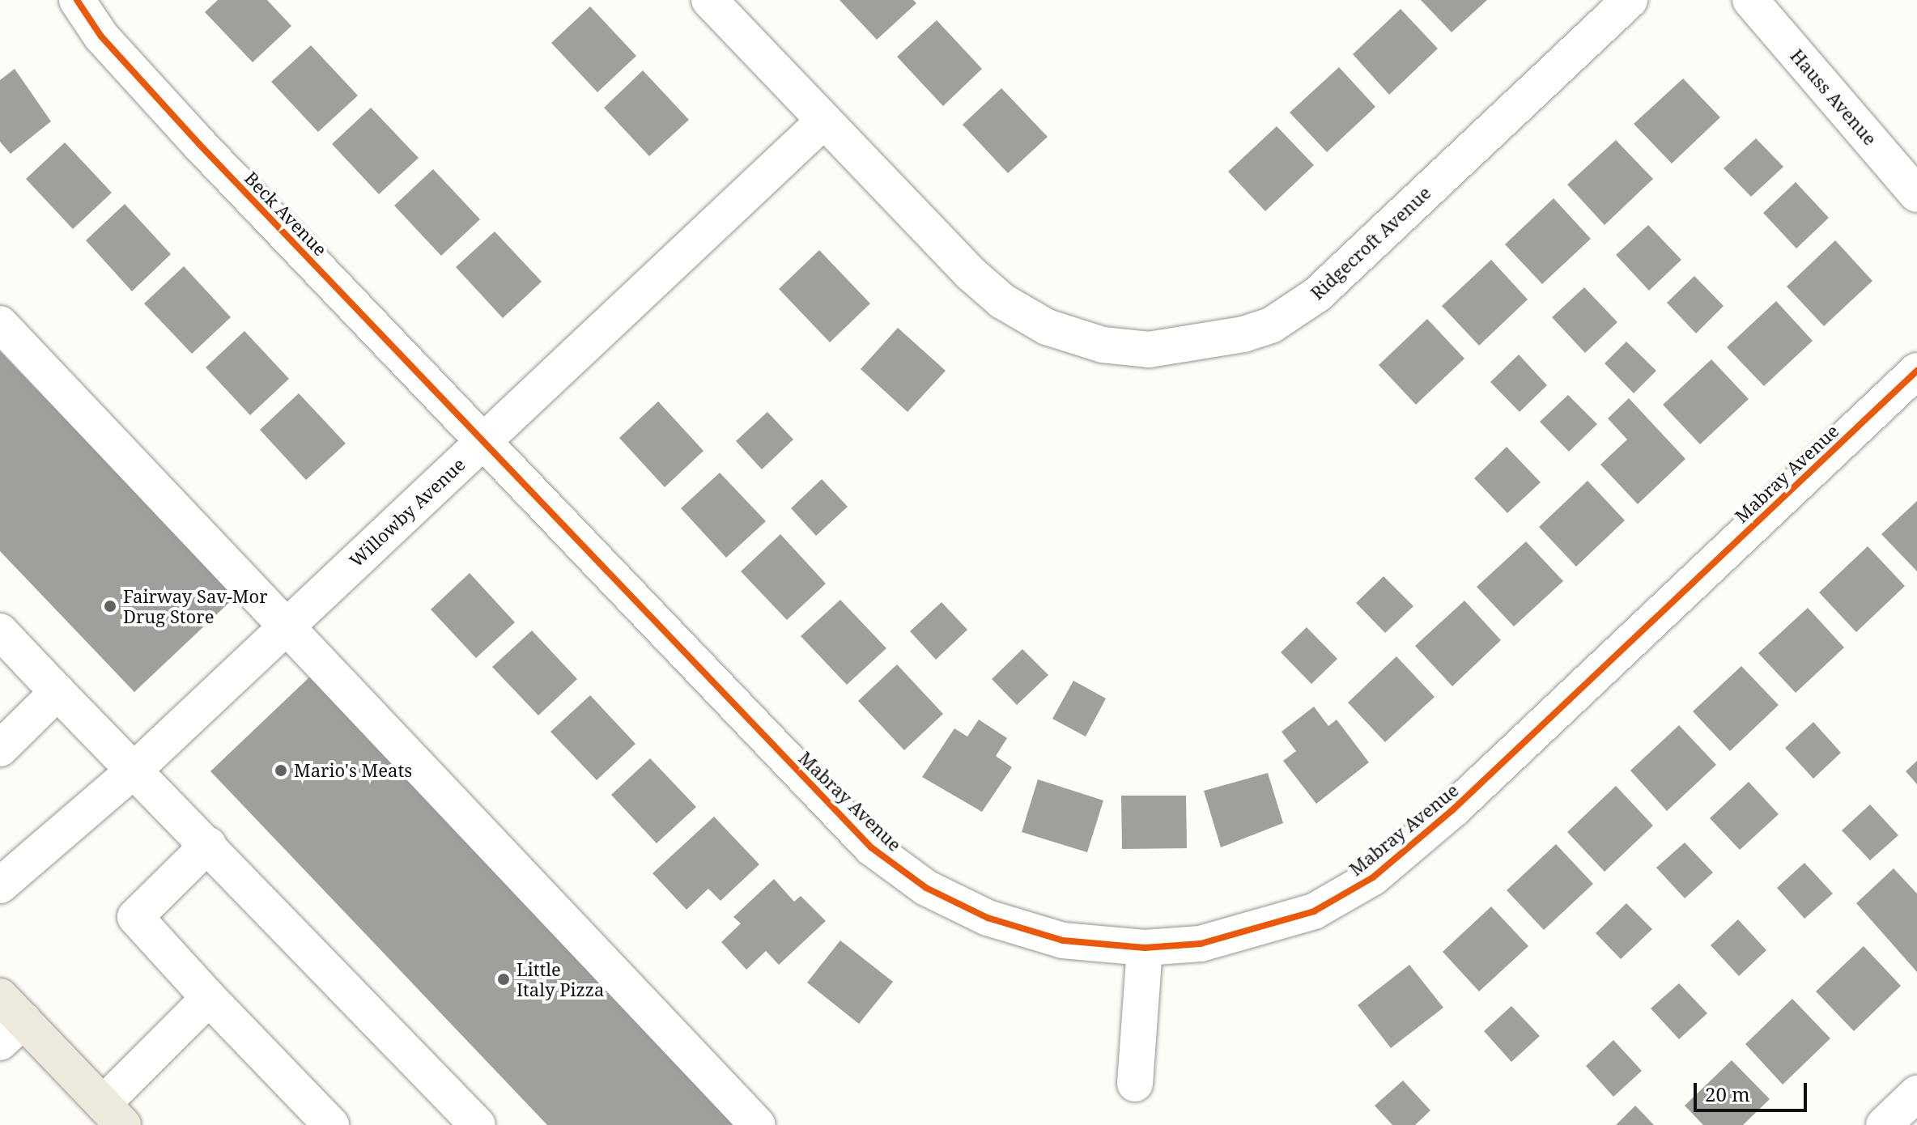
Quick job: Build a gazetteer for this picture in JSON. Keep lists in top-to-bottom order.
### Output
{
  "streets": {
    "street": [
      "Hauss Avenue",
      "Beck Avenue",
      "Ridgecroft Avenue",
      "Mabray Avenue",
      "Willowby Avenue"
    ]
  },
  "crossings": [
    ["Beck Avenue", "Mabray Avenue"],
    ["Beck Avenue", "Willowby Avenue"],
    ["Ridgecroft Avenue", "Willowby Avenue"],
    ["Mabray Avenue", "Willowby Avenue"]
  ],
  "places": ["Fairway Sav-Mor Drug Store", "Mario's Meats", "Little Italy Pizza"],
  "scale_bar": "20 m"
}
